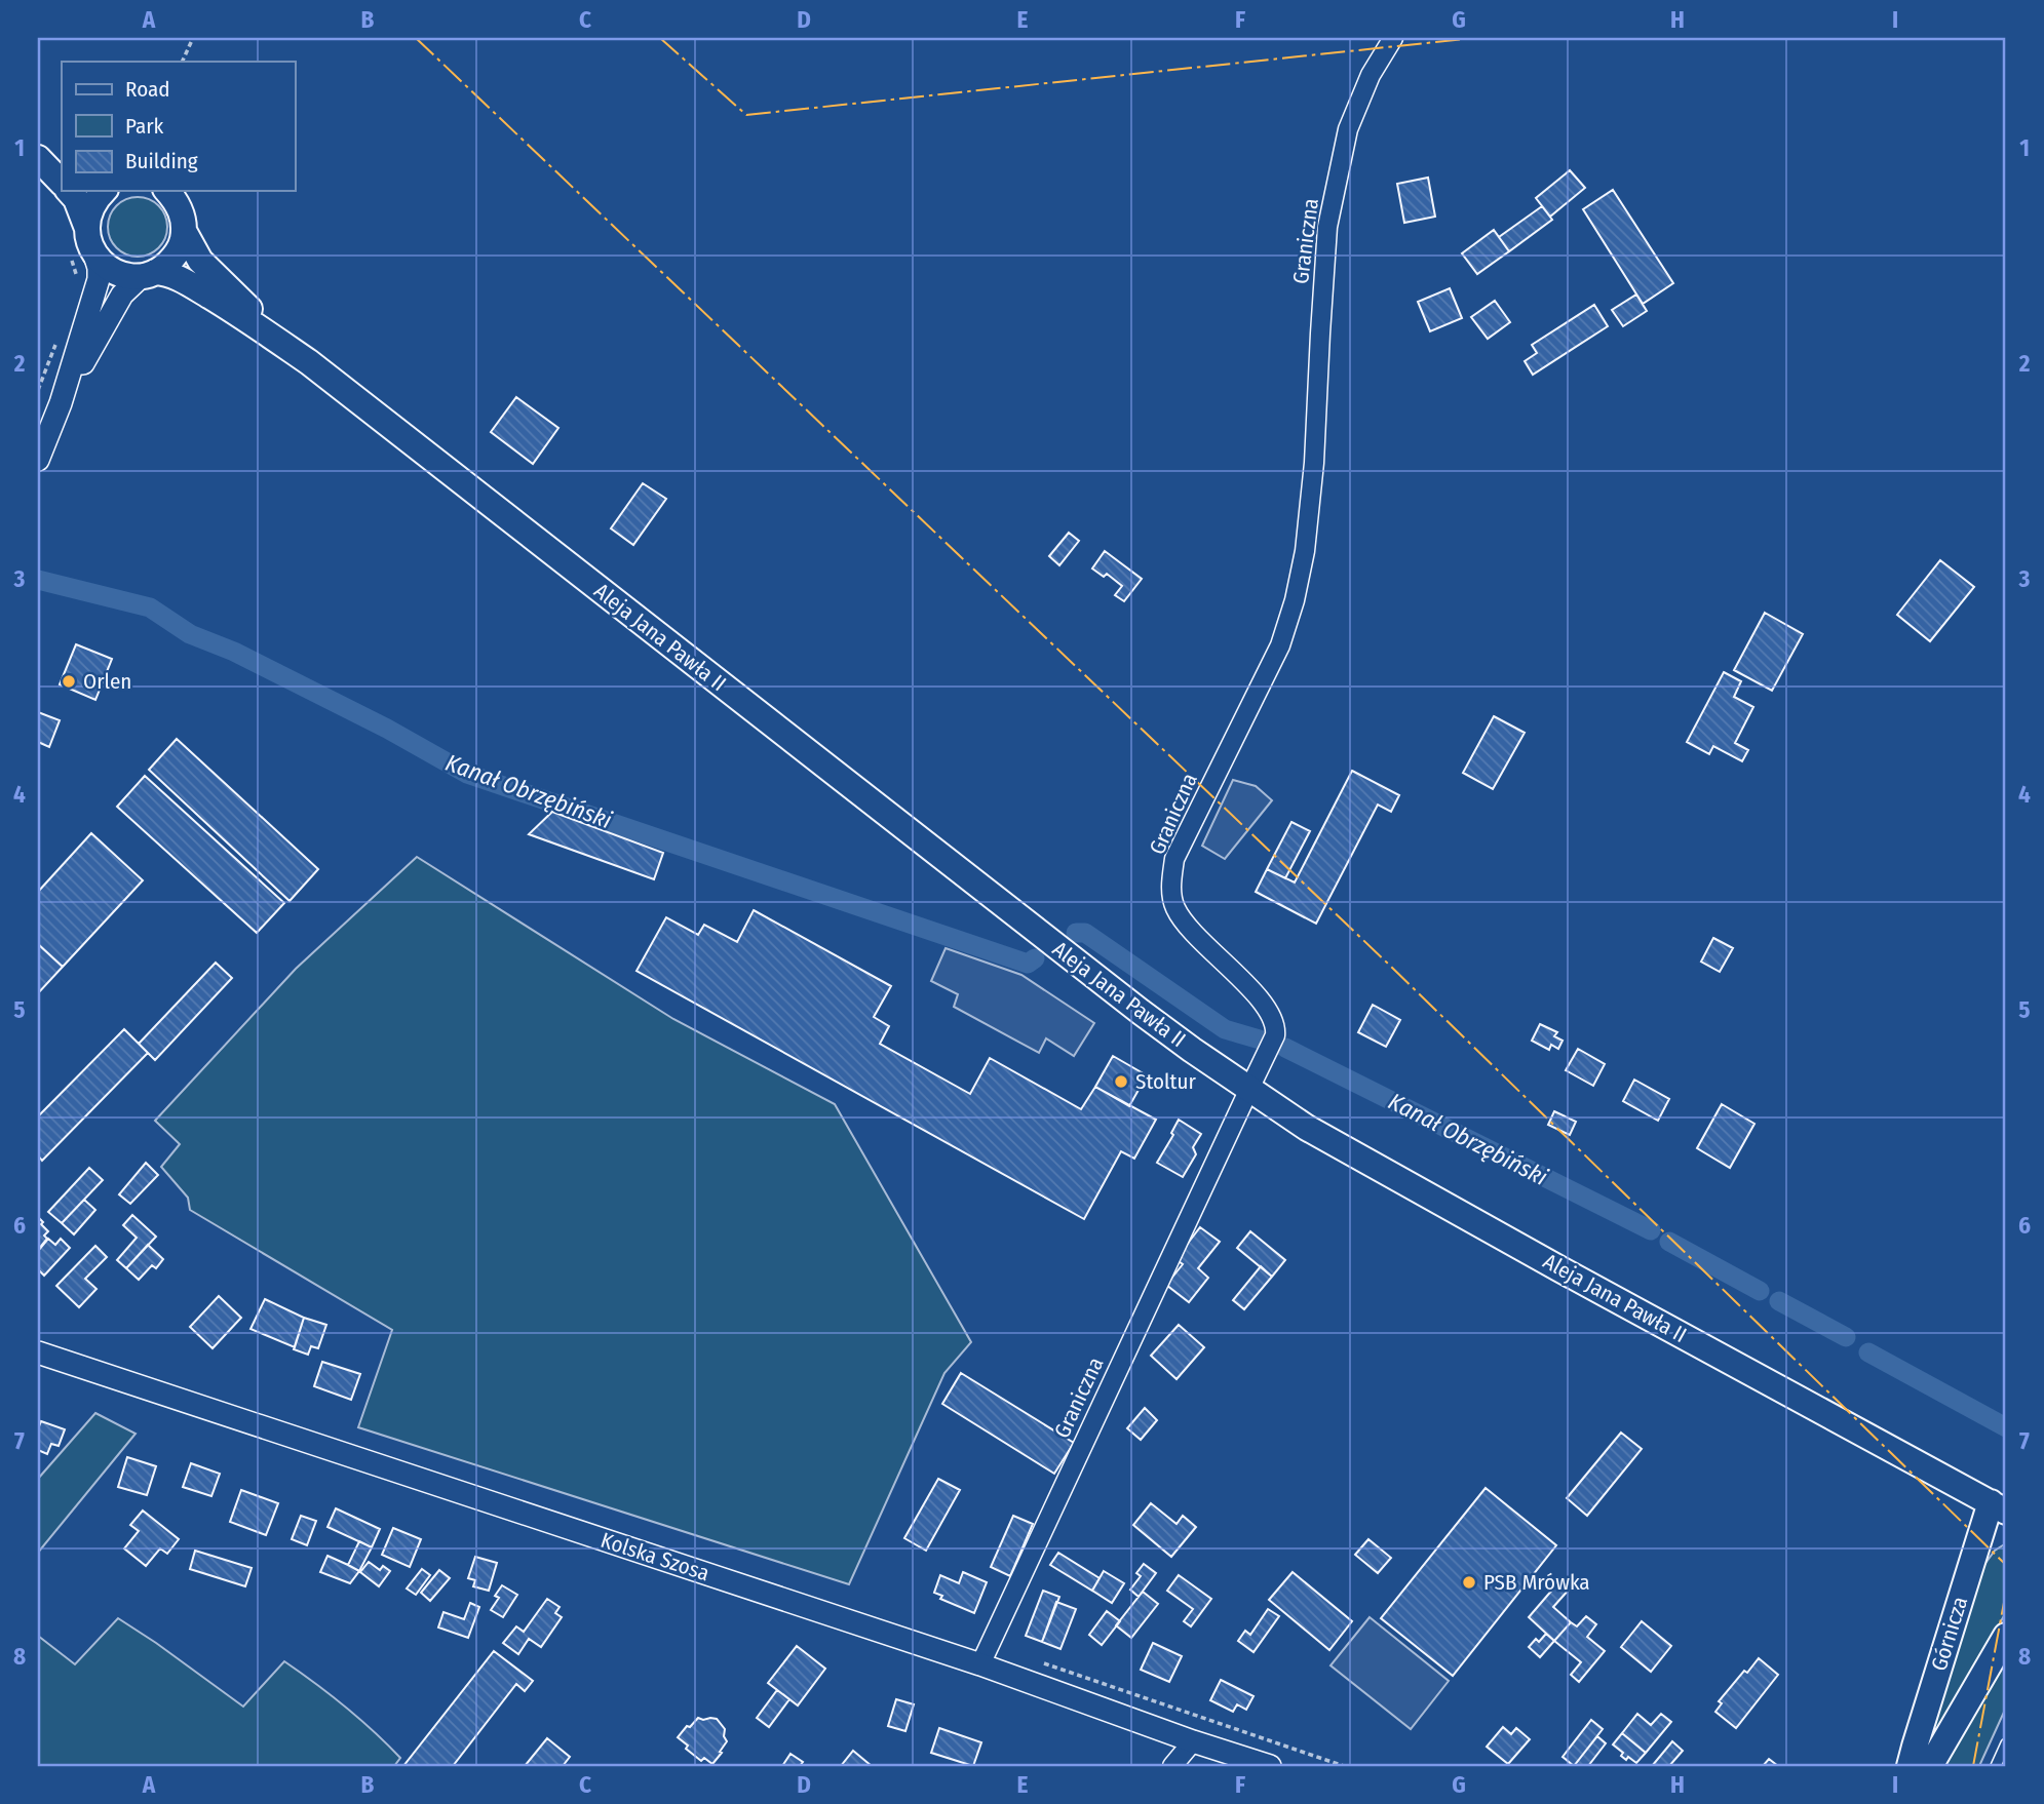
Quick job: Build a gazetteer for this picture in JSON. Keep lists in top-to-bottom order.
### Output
{
  "streets": {
    "main road": ["Aleja Jana Pawła II", "Górnicza"],
    "street": ["Graniczna", "Kolska Szosa"]
  },
  "crossings": [
    ["Graniczna", "Aleja Jana Pawła II"],
    ["Graniczna", "Kolska Szosa"],
    ["Aleja Jana Pawła II", "Górnicza"]
  ],
  "water": ["Kanał Obrzębiński"],
  "places": ["Orlen", "Stoltur", "PSB Mrówka"],
  "legend": ["Road", "Park", "Building"],
  "grid": {
    "columns": [
      "A",
      "B",
      "C",
      "D",
      "E",
      "F",
      "G",
      "H",
      "I"
    ],
    "rows": [
      "1",
      "2",
      "3",
      "4",
      "5",
      "6",
      "7",
      "8"
    ]
  }
}
